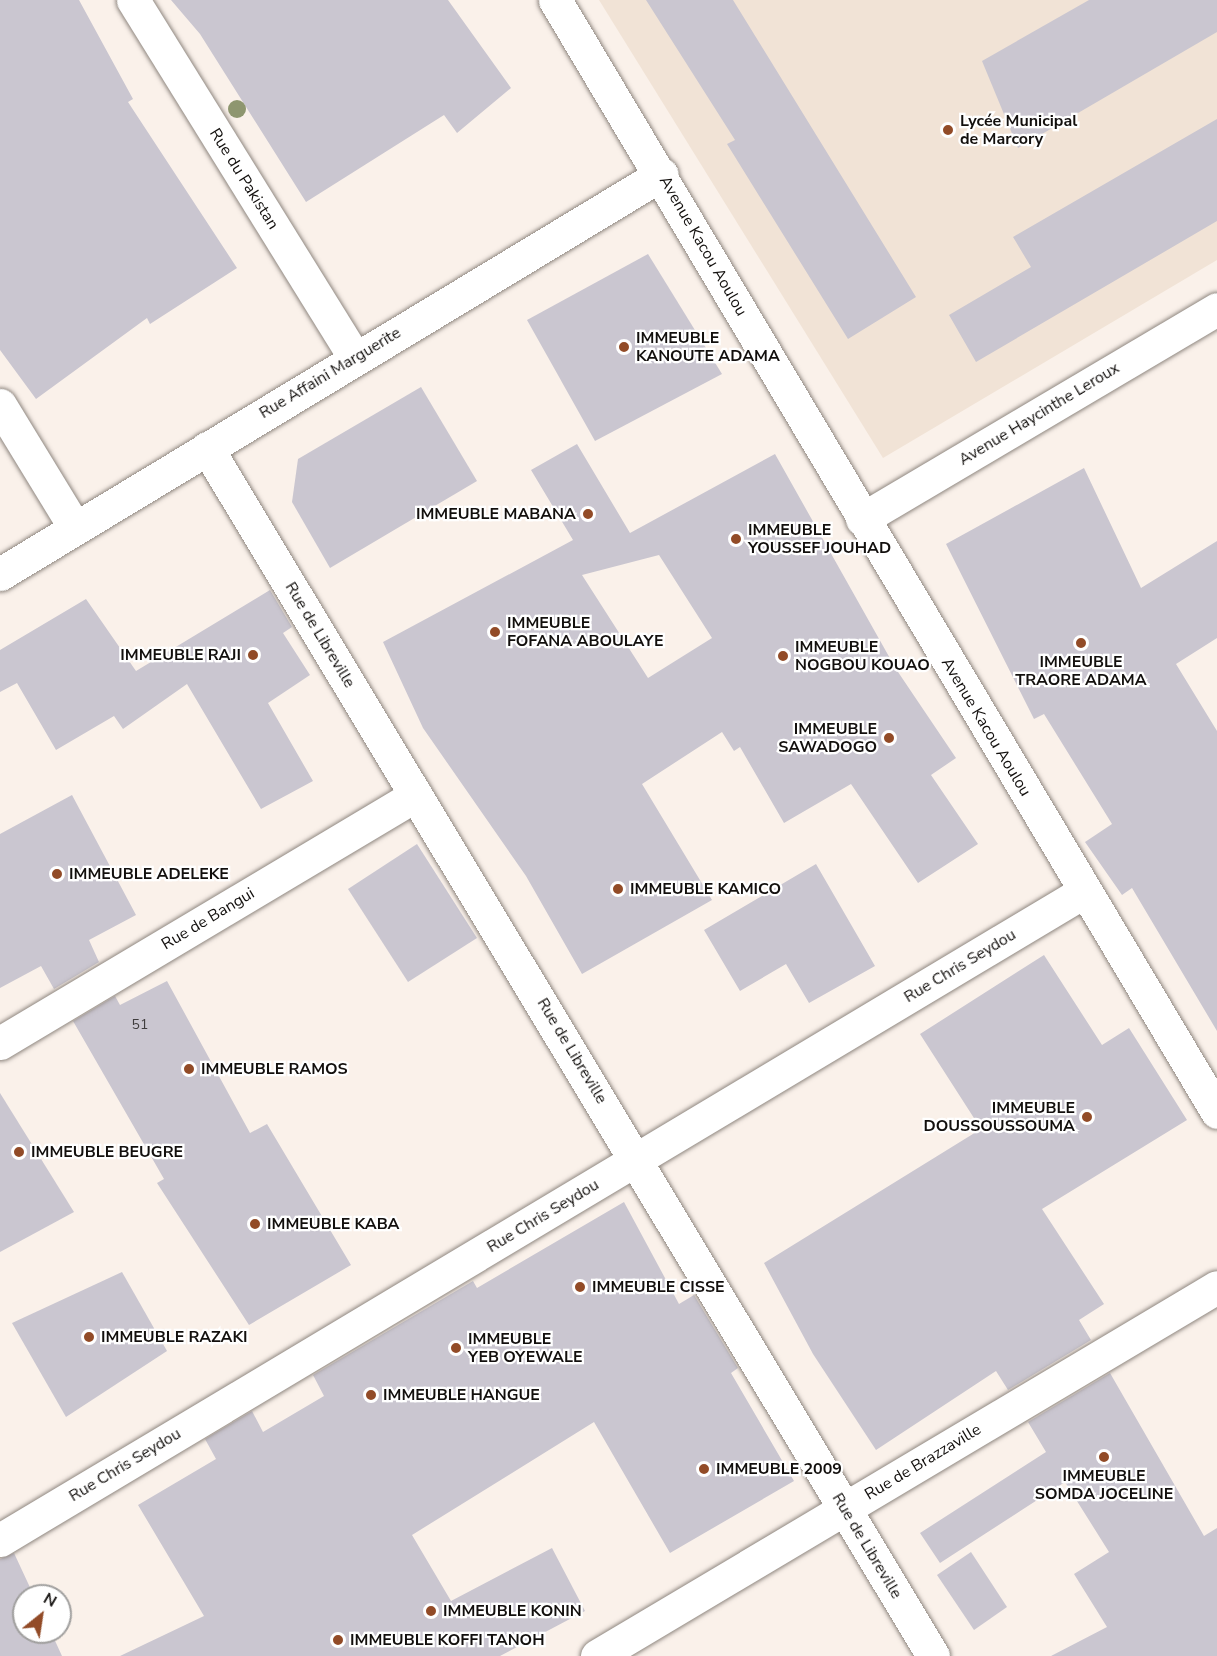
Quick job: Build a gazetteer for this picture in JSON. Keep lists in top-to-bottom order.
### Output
{
  "streets": {
    "street": [
      "Rue du Pakistan",
      "Avenue Kacou Aoulou",
      "Rue Affaini Marguerite",
      "Avenue Haycinthe Leroux",
      "Rue de Libreville",
      "Rue de Bangui",
      "Rue Chris Seydou",
      "Rue de Brazzaville"
    ]
  },
  "crossings": [
    ["Rue du Pakistan", "Rue Affaini Marguerite"],
    ["Avenue Kacou Aoulou", "Rue Affaini Marguerite"],
    ["Avenue Kacou Aoulou", "Avenue Haycinthe Leroux"],
    ["Avenue Kacou Aoulou", "Rue Chris Seydou"],
    ["Rue Affaini Marguerite", "Rue de Libreville"],
    ["Rue de Libreville", "Rue de Bangui"],
    ["Rue de Libreville", "Rue Chris Seydou"],
    ["Rue de Libreville", "Rue de Brazzaville"]
  ],
  "places": [
    "Lycée Municipal de Marcory",
    "IMMEUBLE KANOUTE ADAMA",
    "IMMEUBLE MABANA",
    "IMMEUBLE YOUSSEF JOUHAD",
    "IMMEUBLE FOFANA ABOULAYE",
    "IMMEUBLE TRAORE ADAMA",
    "IMMEUBLE RAJI",
    "IMMEUBLE NOGBOU KOUAO",
    "IMMEUBLE SAWADOGO",
    "IMMEUBLE ADELEKE",
    "IMMEUBLE KAMICO",
    "IMMEUBLE RAMOS",
    "IMMEUBLE DOUSSOUSSOUMA",
    "IMMEUBLE BEUGRE",
    "IMMEUBLE KABA",
    "IMMEUBLE CISSE",
    "IMMEUBLE RAZAKI",
    "IMMEUBLE YEB OYEWALE",
    "IMMEUBLE HANGUE",
    "IMMEUBLE SOMDA JOCELINE",
    "IMMEUBLE 2009",
    "IMMEUBLE KONIN",
    "IMMEUBLE KOFFI TANOH"
  ],
  "house_numbers": ["51"],
  "north": "top right"
}
